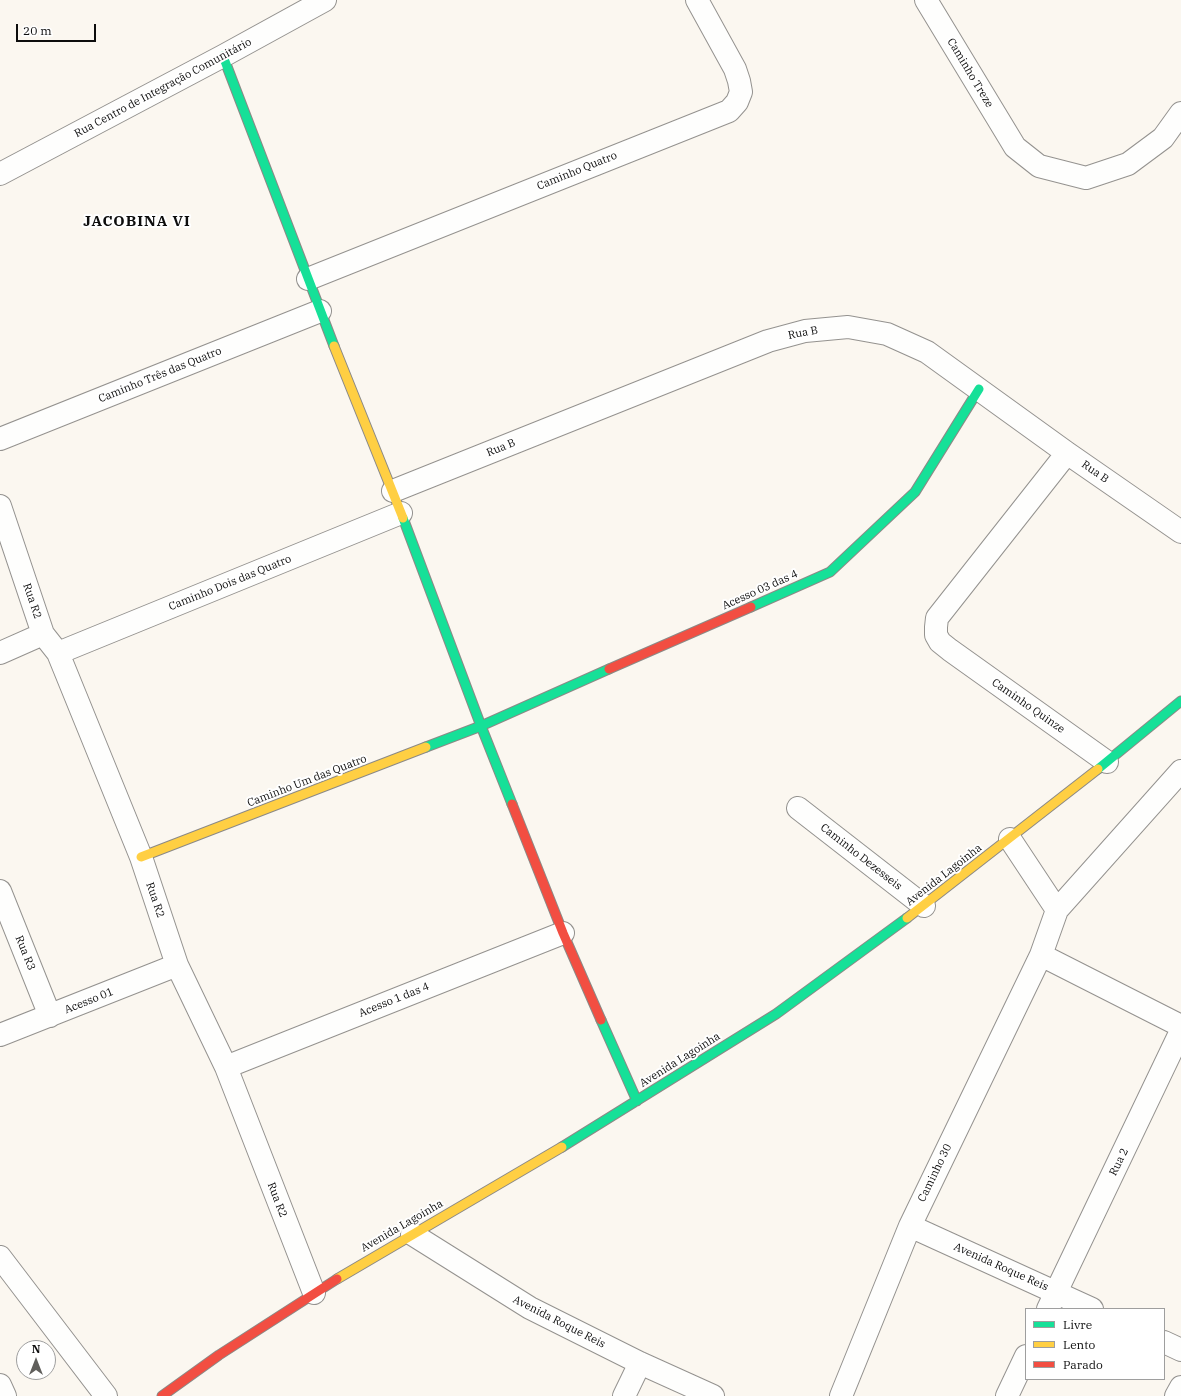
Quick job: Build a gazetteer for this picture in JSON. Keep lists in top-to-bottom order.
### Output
{
  "streets": {
    "street": [
      "Caminho Treze",
      "Rua Centro de Integração Comunitário",
      "Caminho Quatro",
      "Rua B",
      "Caminho Três das Quatro",
      "Caminho Dois das Quatro",
      "Acesso 03 das 4",
      "Rua R2",
      "Caminho Quinze",
      "Caminho Um das Quatro",
      "Caminho Dezesseis",
      "Avenida Lagoinha",
      "Rua R3",
      "Acesso 1 das 4",
      "Acesso 01",
      "Rua 2",
      "Caminho 30",
      "Avenida Roque Reis"
    ]
  },
  "crossings": [
    ["Rua B", "Acesso 03 das 4"],
    ["Rua B", "Caminho Quinze"],
    ["Caminho Dois das Quatro", "Rua R2"],
    ["Acesso 03 das 4", "Caminho Um das Quatro"],
    ["Rua R2", "Caminho Um das Quatro"],
    ["Rua R2", "Avenida Lagoinha"],
    ["Rua R2", "Acesso 1 das 4"],
    ["Rua R2", "Acesso 01"],
    ["Caminho Quinze", "Avenida Lagoinha"],
    ["Caminho Dezesseis", "Avenida Lagoinha"],
    ["Avenida Lagoinha", "Avenida Roque Reis"],
    ["Rua R3", "Acesso 01"],
    ["Rua 2", "Avenida Roque Reis"],
    ["Caminho 30", "Avenida Roque Reis"]
  ],
  "districts": ["JACOBINA VI"],
  "legend": ["Livre", "Lento", "Parado"],
  "scale_bar": "20 m",
  "north": "top"
}
